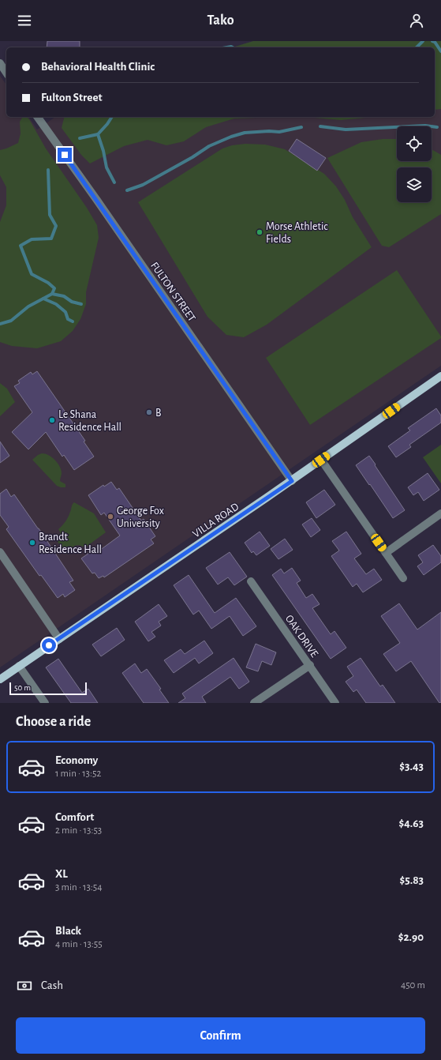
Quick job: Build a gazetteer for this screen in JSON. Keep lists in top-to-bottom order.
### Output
{
  "streets": {
    "main road": ["VILLA ROAD"],
    "street": ["FULTON STREET", "OAK DRIVE"]
  },
  "crossings": [
    ["FULTON STREET", "VILLA ROAD"]
  ],
  "places": [
    "Morse Athletic Fields",
    "B",
    "Le Shana Residence Hall",
    "George Fox University",
    "Brandt Residence Hall"
  ],
  "scale_bar": "50 m",
  "page": {
    "header": "Tako",
    "banner": ["Behavioral Health Clinic", "Fulton Street"],
    "scale": "50 m",
    "heading": "Choose a ride",
    "list": [
      {
        "name": "Economy",
        "note": "1 min · 13:52",
        "value": "$3.43"
      },
      {
        "name": "Comfort",
        "note": "2 min · 13:53",
        "value": "$4.63"
      },
      {
        "name": "XL",
        "note": "3 min · 13:54",
        "value": "$5.83"
      },
      {
        "name": "Black",
        "note": "4 min · 13:55",
        "value": "$2.90"
      }
    ],
    "pay": ["Cash", "450 m"],
    "buttons": "Confirm"
  }
}
